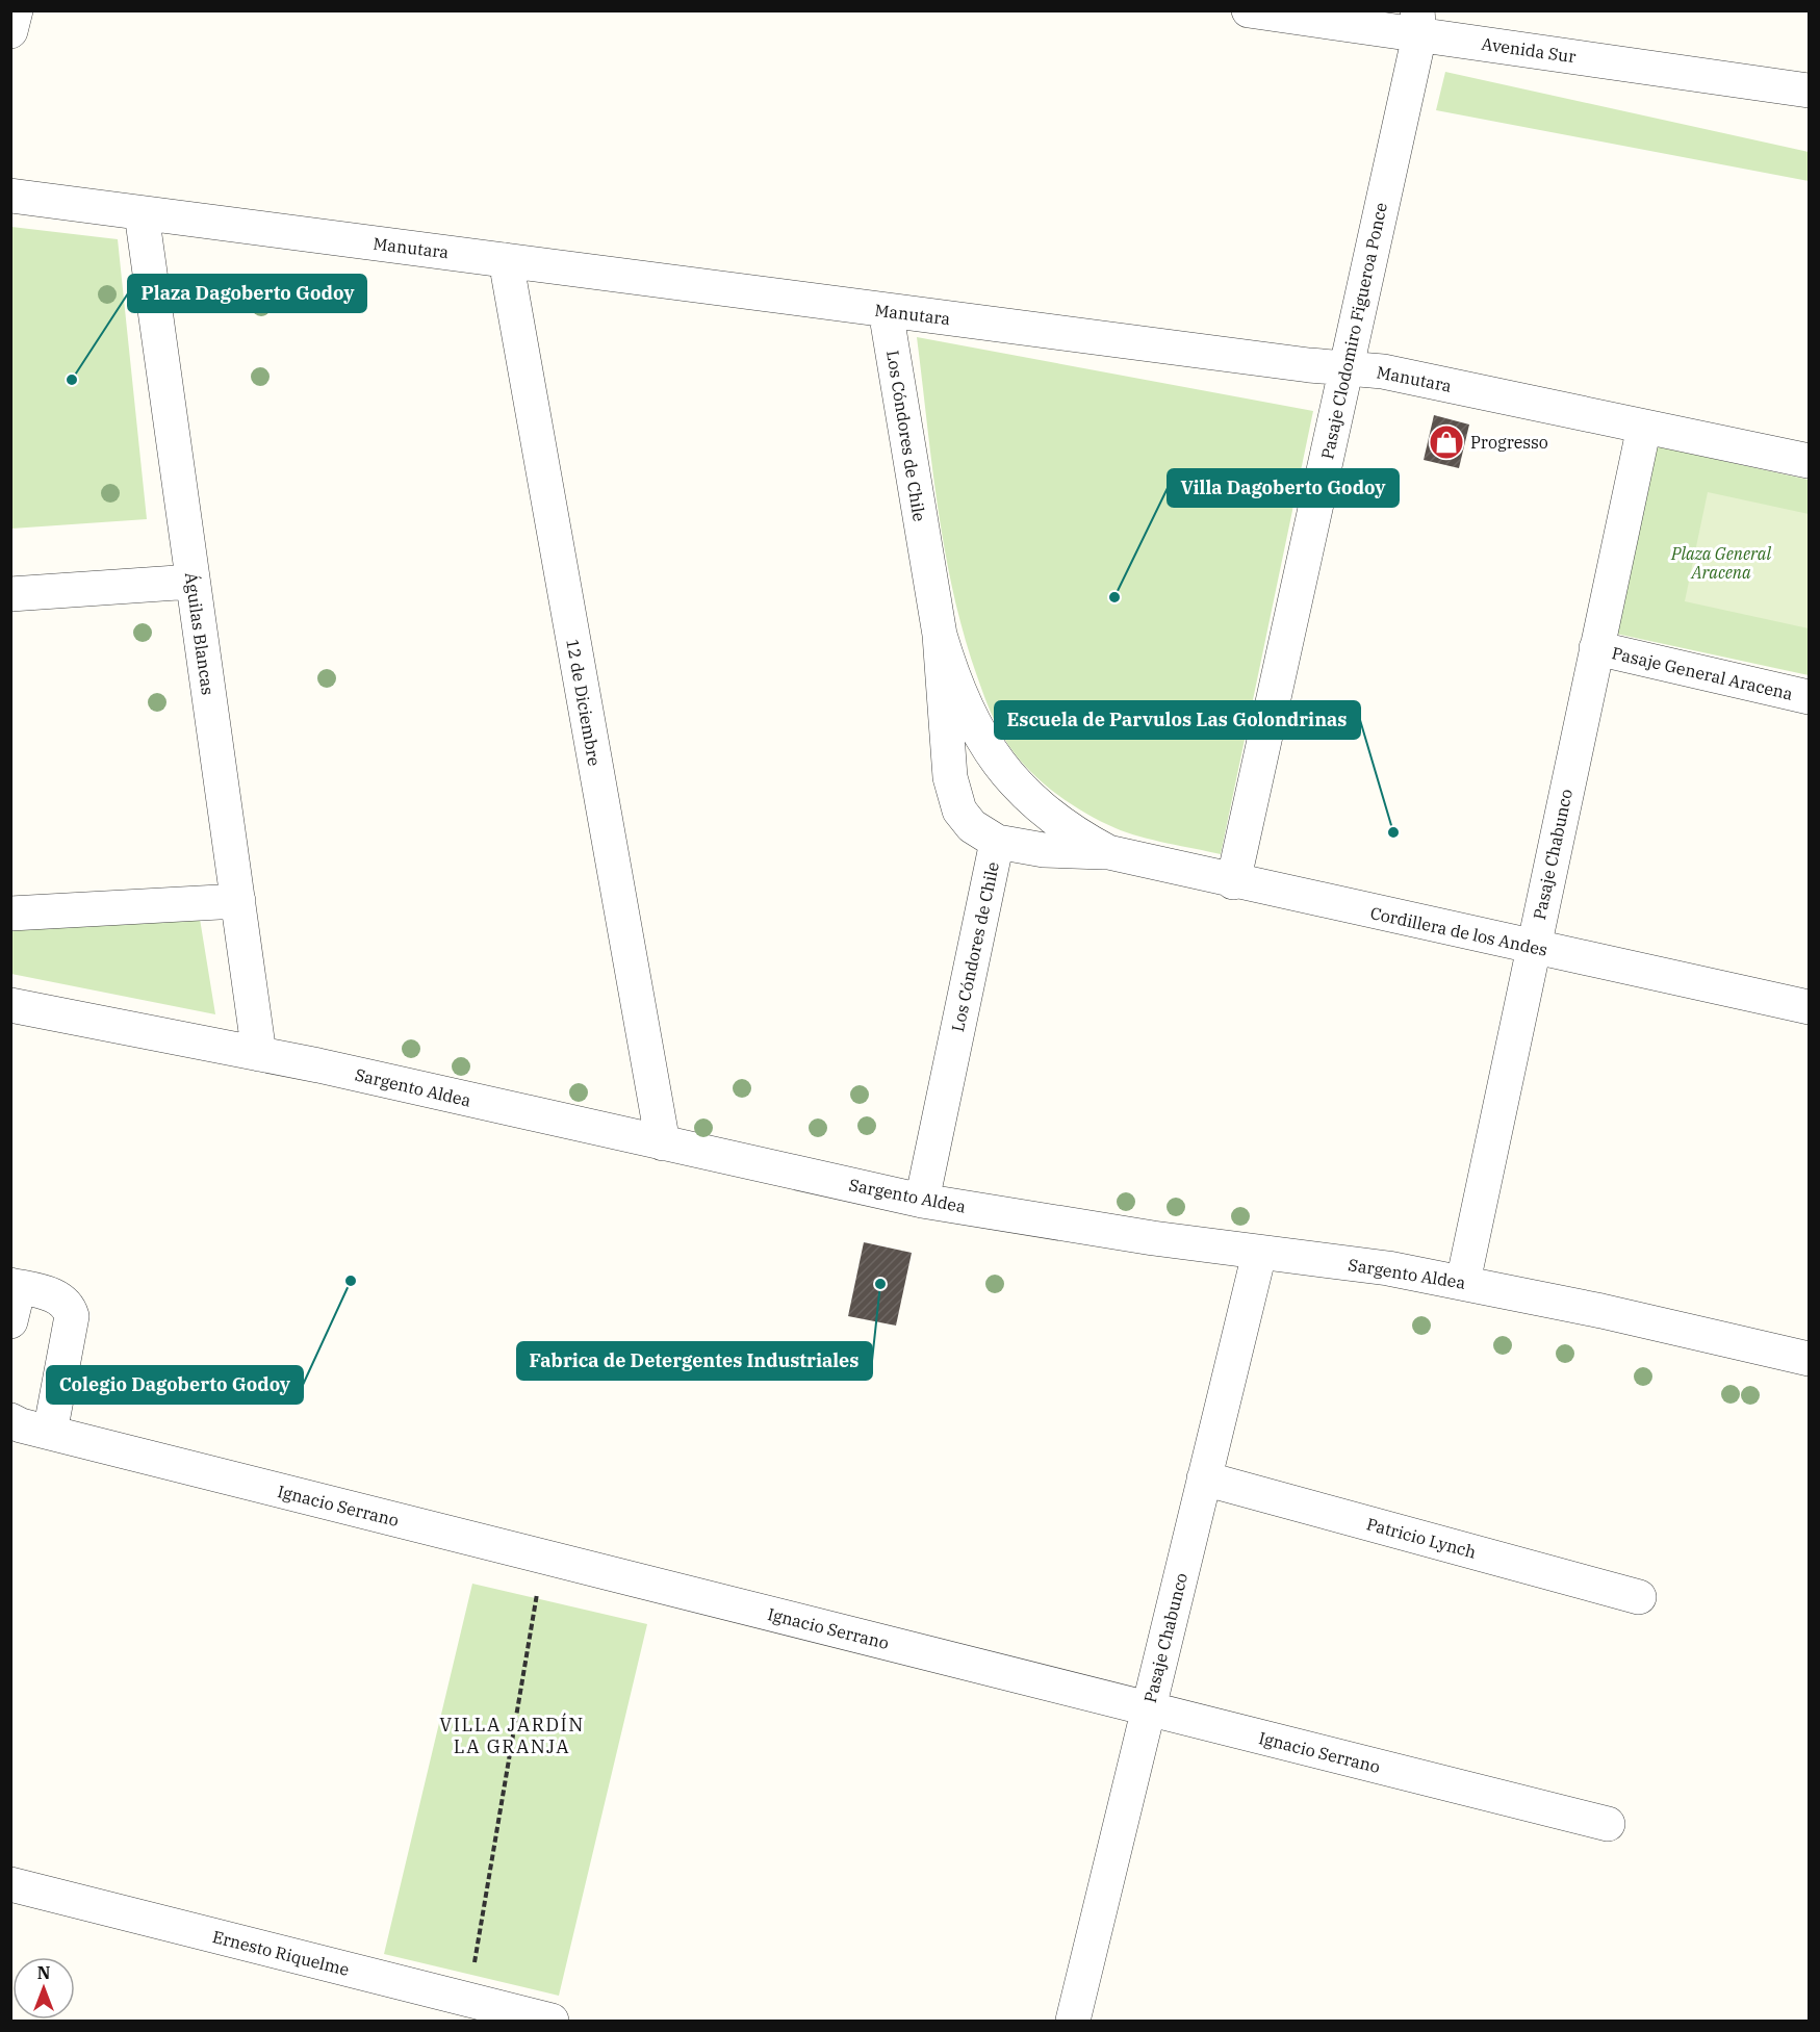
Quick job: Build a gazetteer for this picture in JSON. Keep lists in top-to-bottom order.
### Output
{
  "streets": {
    "street": [
      "Avenida Sur",
      "Manutara",
      "Pasaje Clodomiro Figueroa Ponce",
      "Los Cóndores de Chile",
      "Águilas Blancas",
      "Pasaje General Aracena",
      "12 de Diciembre",
      "Pasaje Chabunco",
      "Cordillera de los Andes",
      "Sargento Aldea",
      "Ignacio Serrano",
      "Patricio Lynch",
      "Ernesto Riquelme"
    ]
  },
  "crossings": [
    ["Avenida Sur", "Pasaje Clodomiro Figueroa Ponce"],
    ["Manutara", "Pasaje Clodomiro Figueroa Ponce"],
    ["Manutara", "Los Cóndores de Chile"],
    ["Manutara", "Águilas Blancas"],
    ["Manutara", "12 de Diciembre"],
    ["Manutara", "Pasaje Chabunco"],
    ["Pasaje Clodomiro Figueroa Ponce", "Cordillera de los Andes"],
    ["Los Cóndores de Chile", "Cordillera de los Andes"],
    ["Los Cóndores de Chile", "Sargento Aldea"],
    ["Águilas Blancas", "Sargento Aldea"],
    ["Pasaje General Aracena", "Pasaje Chabunco"],
    ["12 de Diciembre", "Sargento Aldea"],
    ["Pasaje Chabunco", "Cordillera de los Andes"],
    ["Pasaje Chabunco", "Sargento Aldea"],
    ["Pasaje Chabunco", "Ignacio Serrano"],
    ["Pasaje Chabunco", "Patricio Lynch"]
  ],
  "districts": ["VILLA JARDÍN LA GRANJA"],
  "parks": ["Plaza General Aracena"],
  "places": {
    "other": [
      "Plaza Dagoberto Godoy",
      "Villa Dagoberto Godoy",
      "Escuela de Parvulos Las Golondrinas",
      "Colegio Dagoberto Godoy",
      "Fabrica de Detergentes Industriales"
    ],
    "shop": ["Progresso"]
  },
  "north": "top"
}
